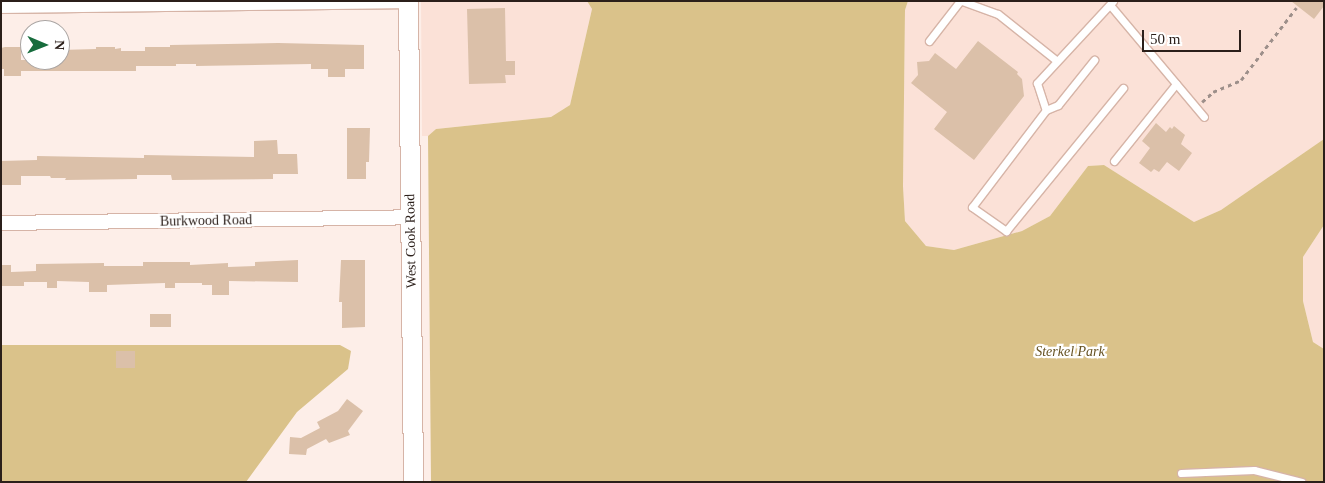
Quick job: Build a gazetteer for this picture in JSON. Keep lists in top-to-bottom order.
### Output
{
  "streets": {
    "main road": ["West Cook Road"],
    "street": ["Burkwood Road"]
  },
  "crossings": [
    ["Burkwood Road", "West Cook Road"]
  ],
  "parks": ["Sterkel Park"],
  "scale_bar": "50 m",
  "north": "right"
}
